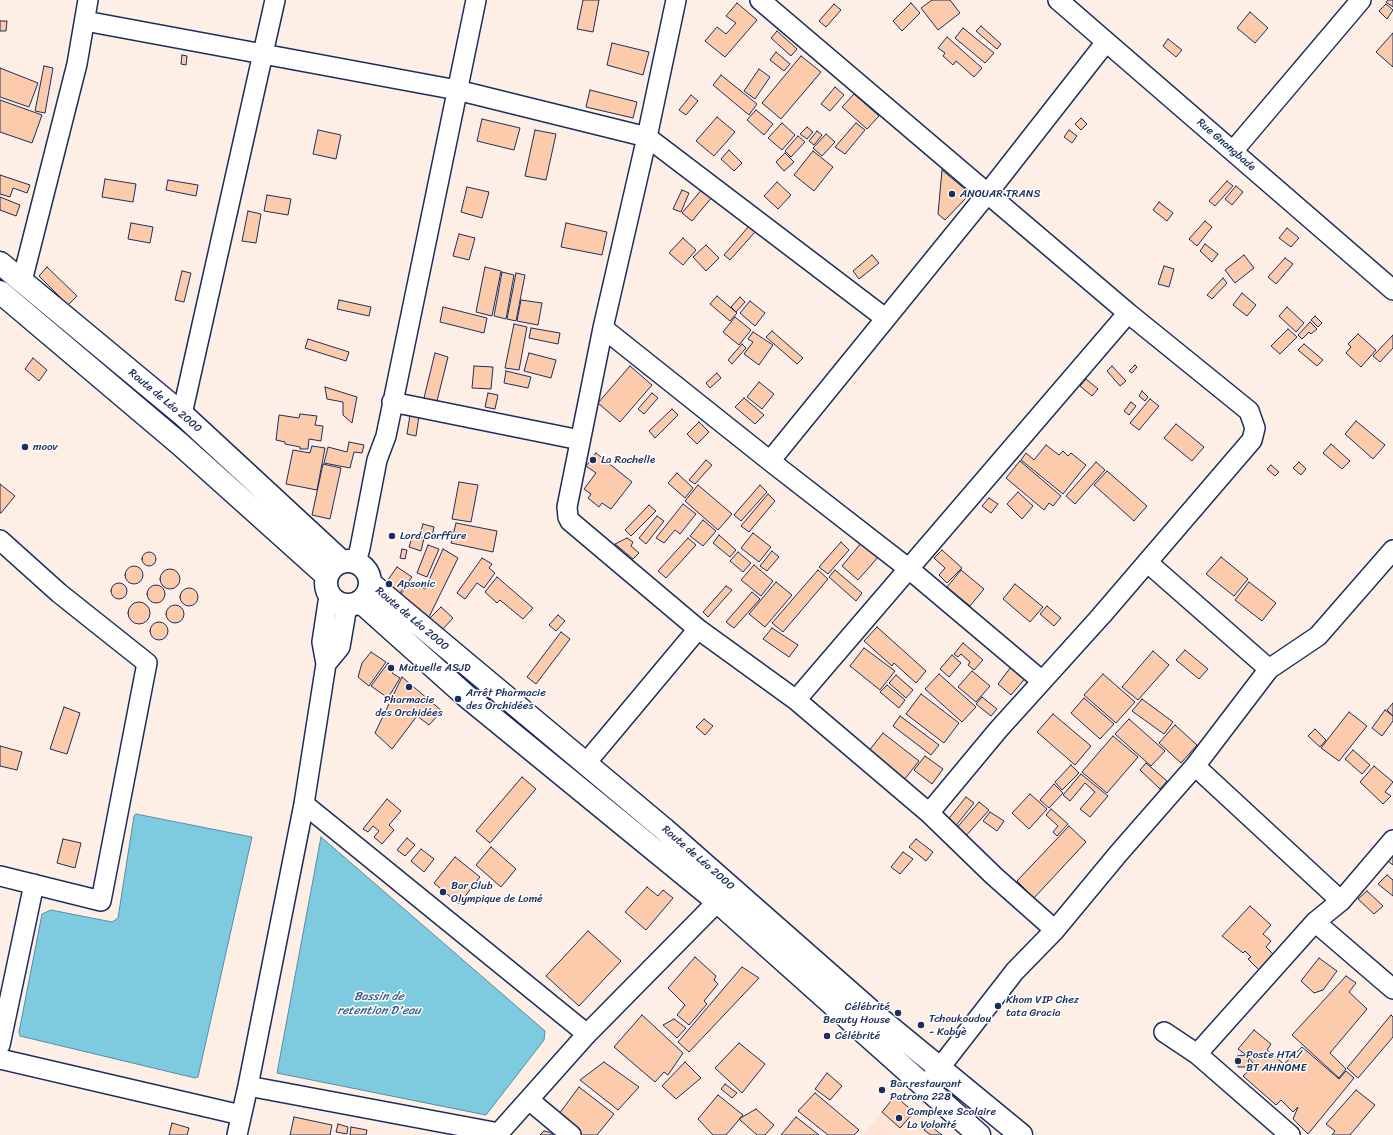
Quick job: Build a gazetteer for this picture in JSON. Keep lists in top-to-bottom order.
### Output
{
  "streets": {
    "street": ["Rue Gnangbade", "Route de Léo 2000"]
  },
  "water": ["Bassin de retention D'eau"],
  "places": [
    "ANOUAR TRANS",
    "moov",
    "La Rochelle",
    "Lord Corffure",
    "Apsonic",
    "Mutuelle ASJD",
    "Pharmacie des Orchidées",
    "Arrêt Pharmacie des Orchidées",
    "Bar Club Olympique de Lomé",
    "Khom VIP Chez tata Gracia",
    "Célébrité Beauty House",
    "Tchoukoudou - Kabyè",
    "Célébrité",
    "Poste HTA/ BT AHNOME",
    "Bar restaurant Patrona 228",
    "Complexe Scolaire La Volonté"
  ]
}
